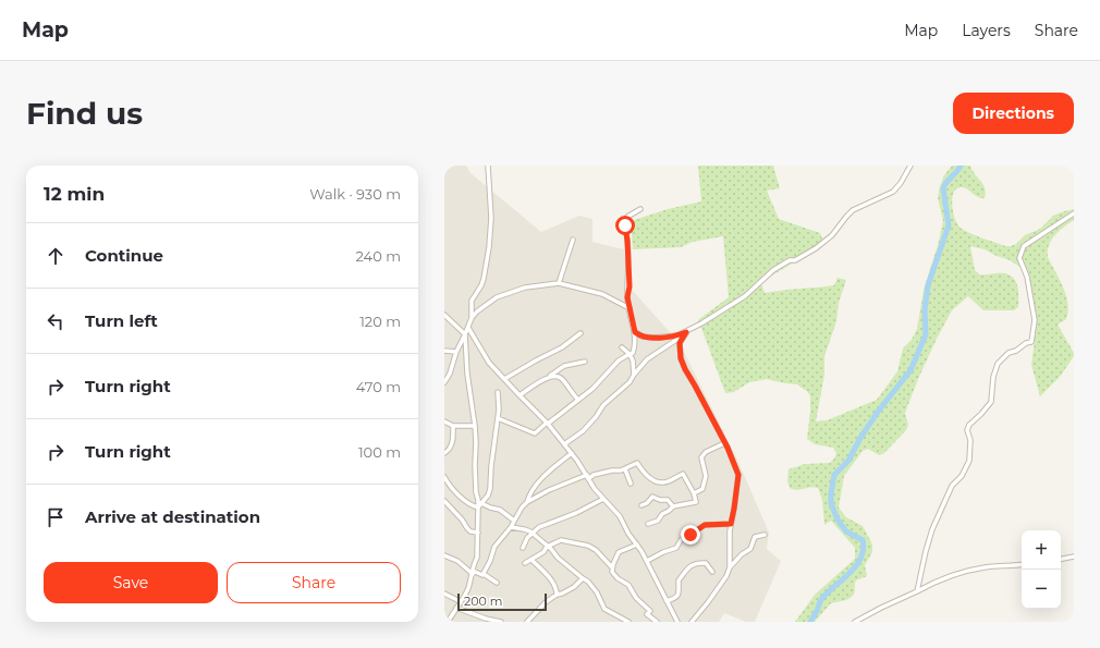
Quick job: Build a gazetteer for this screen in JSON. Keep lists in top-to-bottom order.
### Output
{
  "scale_bar": "200 m",
  "page": {
    "header": "Map",
    "nav": ["Map", "Layers", "Share"],
    "buttons": [
      "Directions",
      ["Save", "Share"]
    ],
    "title": "Find us",
    "heading": ["12 min", "Walk · 930 m"],
    "list": [
      ["Continue", "240 m"],
      ["Turn left", "120 m"],
      ["Turn right", "470 m"],
      ["Turn right", "100 m"],
      "Arrive at destination"
    ],
    "map_buttons": ["+", "−"],
    "scale": "200 m"
  }
}
